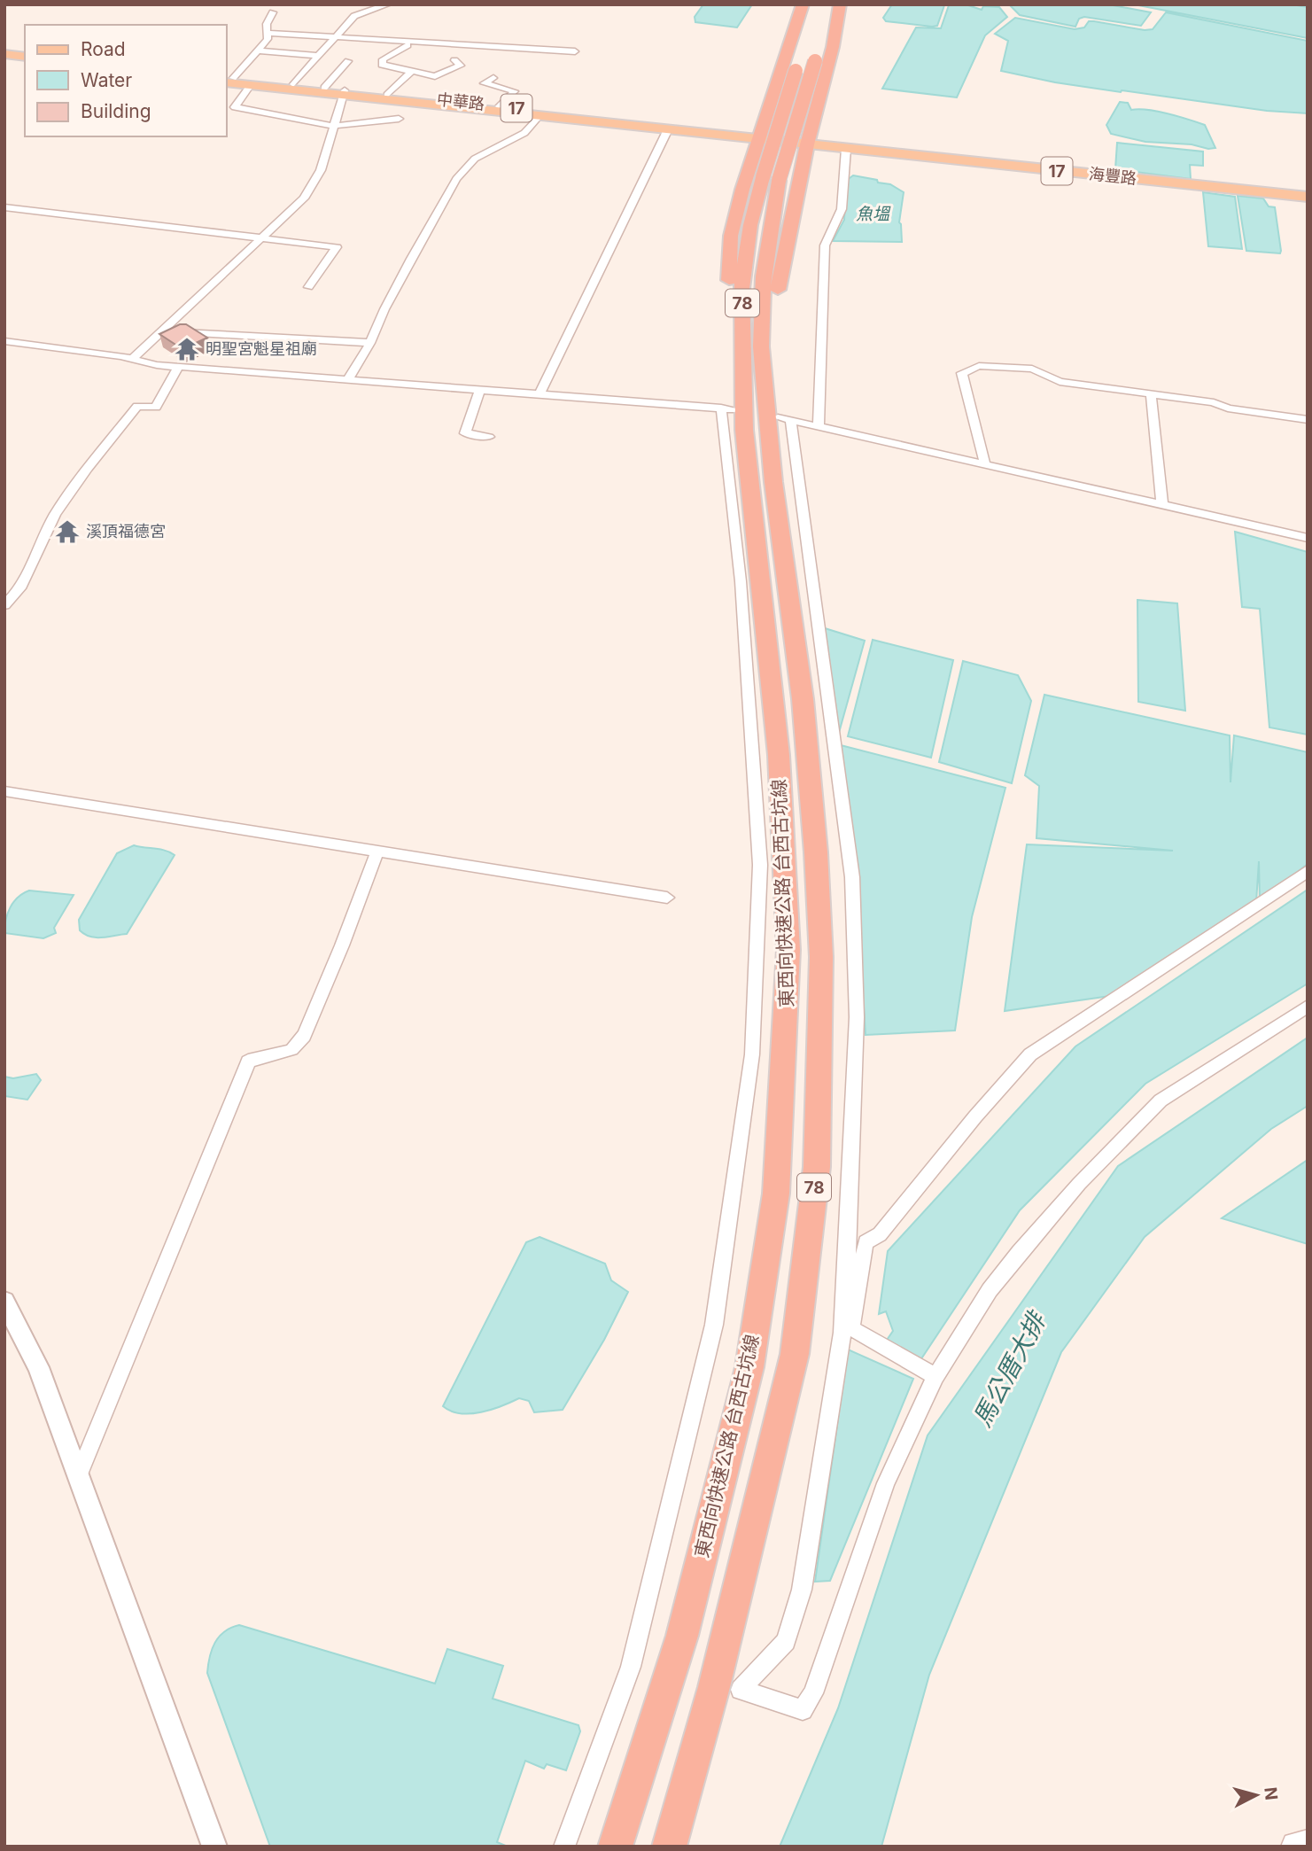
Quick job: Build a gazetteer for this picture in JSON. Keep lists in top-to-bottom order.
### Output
{
  "streets": {
    "highway": ["78", "東西向快速公路 台西古坑線"],
    "main road": ["中華路", "17", "海豐路"]
  },
  "crossings": [
    ["中華路", "海豐路"]
  ],
  "water": ["魚塭", "馬公厝大排"],
  "places": {
    "temple": ["明聖宮魁星祖廟", "溪頂福德宮"]
  },
  "legend": ["Road", "Water", "Building"],
  "north": "right"
}
